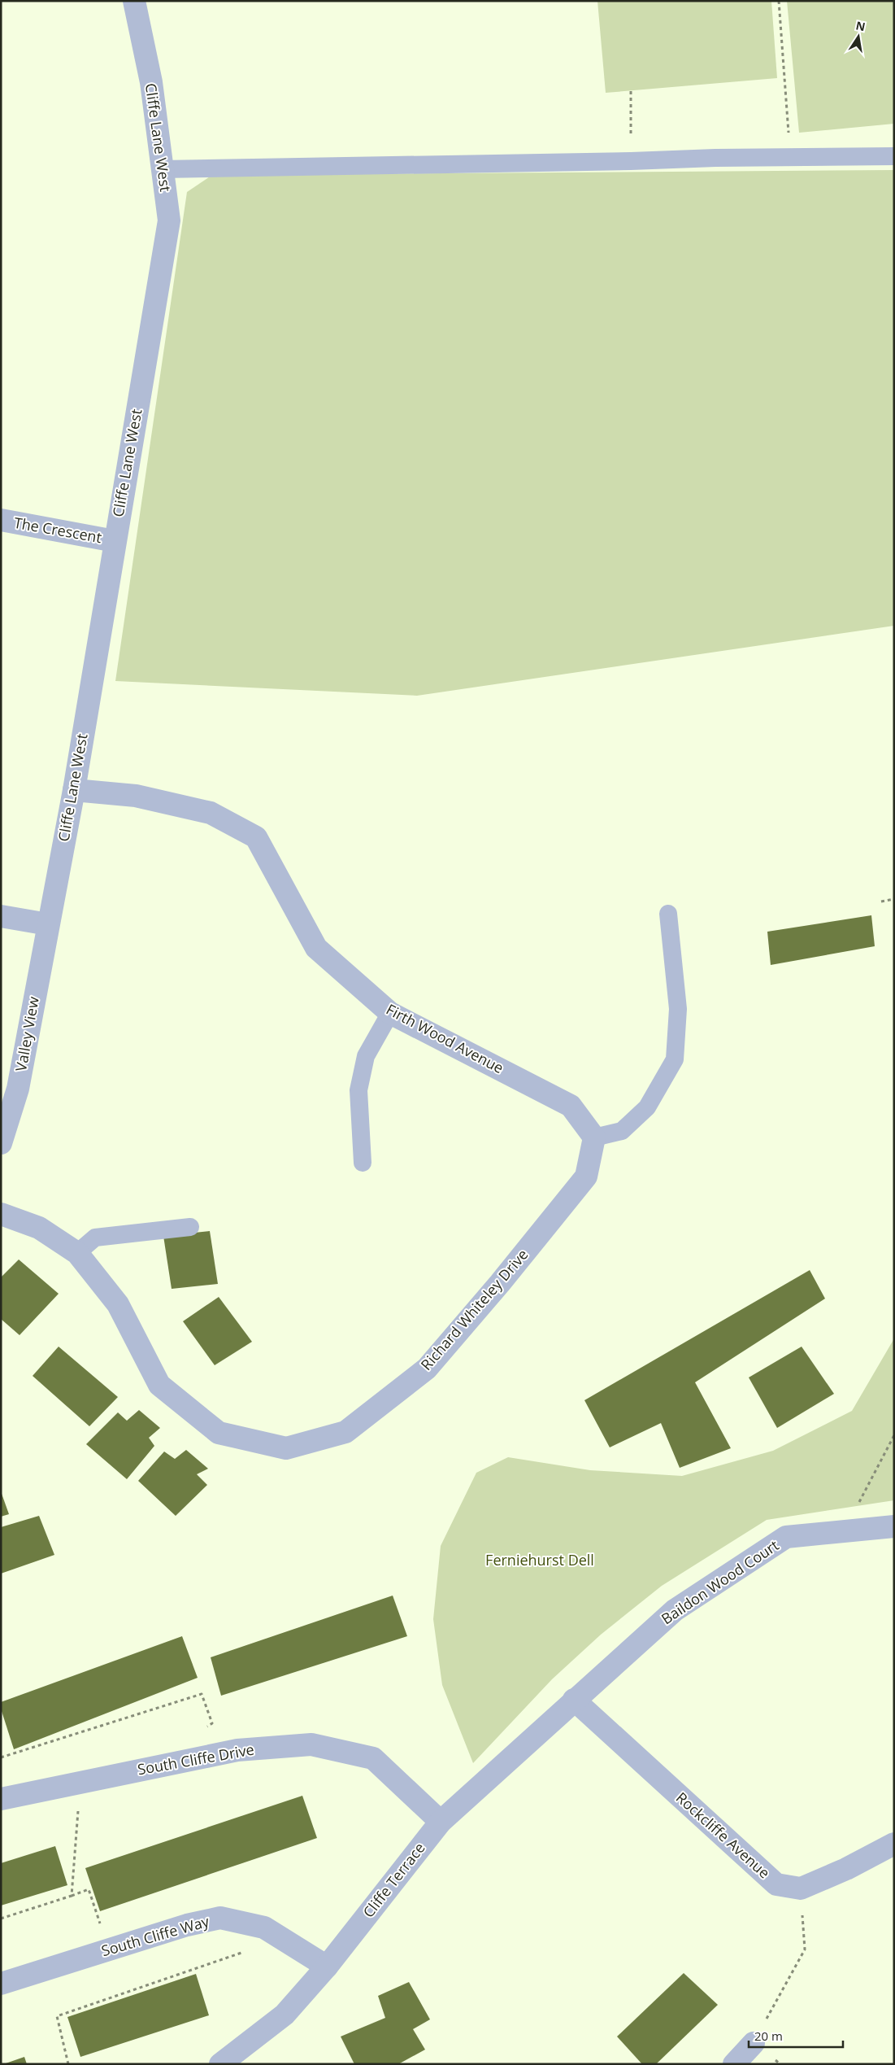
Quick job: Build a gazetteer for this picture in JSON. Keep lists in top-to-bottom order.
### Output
{
  "streets": {
    "street": [
      "Cliffe Lane West",
      "The Crescent",
      "Valley View",
      "Firth Wood Avenue",
      "Richard Whiteley Drive",
      "Baildon Wood Court",
      "South Cliffe Drive",
      "Rockcliffe Avenue",
      "Cliffe Terrace",
      "South Cliffe Way"
    ]
  },
  "crossings": [
    ["Cliffe Lane West", "The Crescent"],
    ["Cliffe Lane West", "Valley View"],
    ["Cliffe Lane West", "Firth Wood Avenue"],
    ["Firth Wood Avenue", "Richard Whiteley Drive"],
    ["Baildon Wood Court", "Rockcliffe Avenue"],
    ["Baildon Wood Court", "Cliffe Terrace"],
    ["South Cliffe Drive", "Cliffe Terrace"],
    ["Rockcliffe Avenue", "Cliffe Terrace"],
    ["Cliffe Terrace", "South Cliffe Way"]
  ],
  "parks": ["Ferniehurst Dell"],
  "scale_bar": "20 m",
  "north": "top"
}
